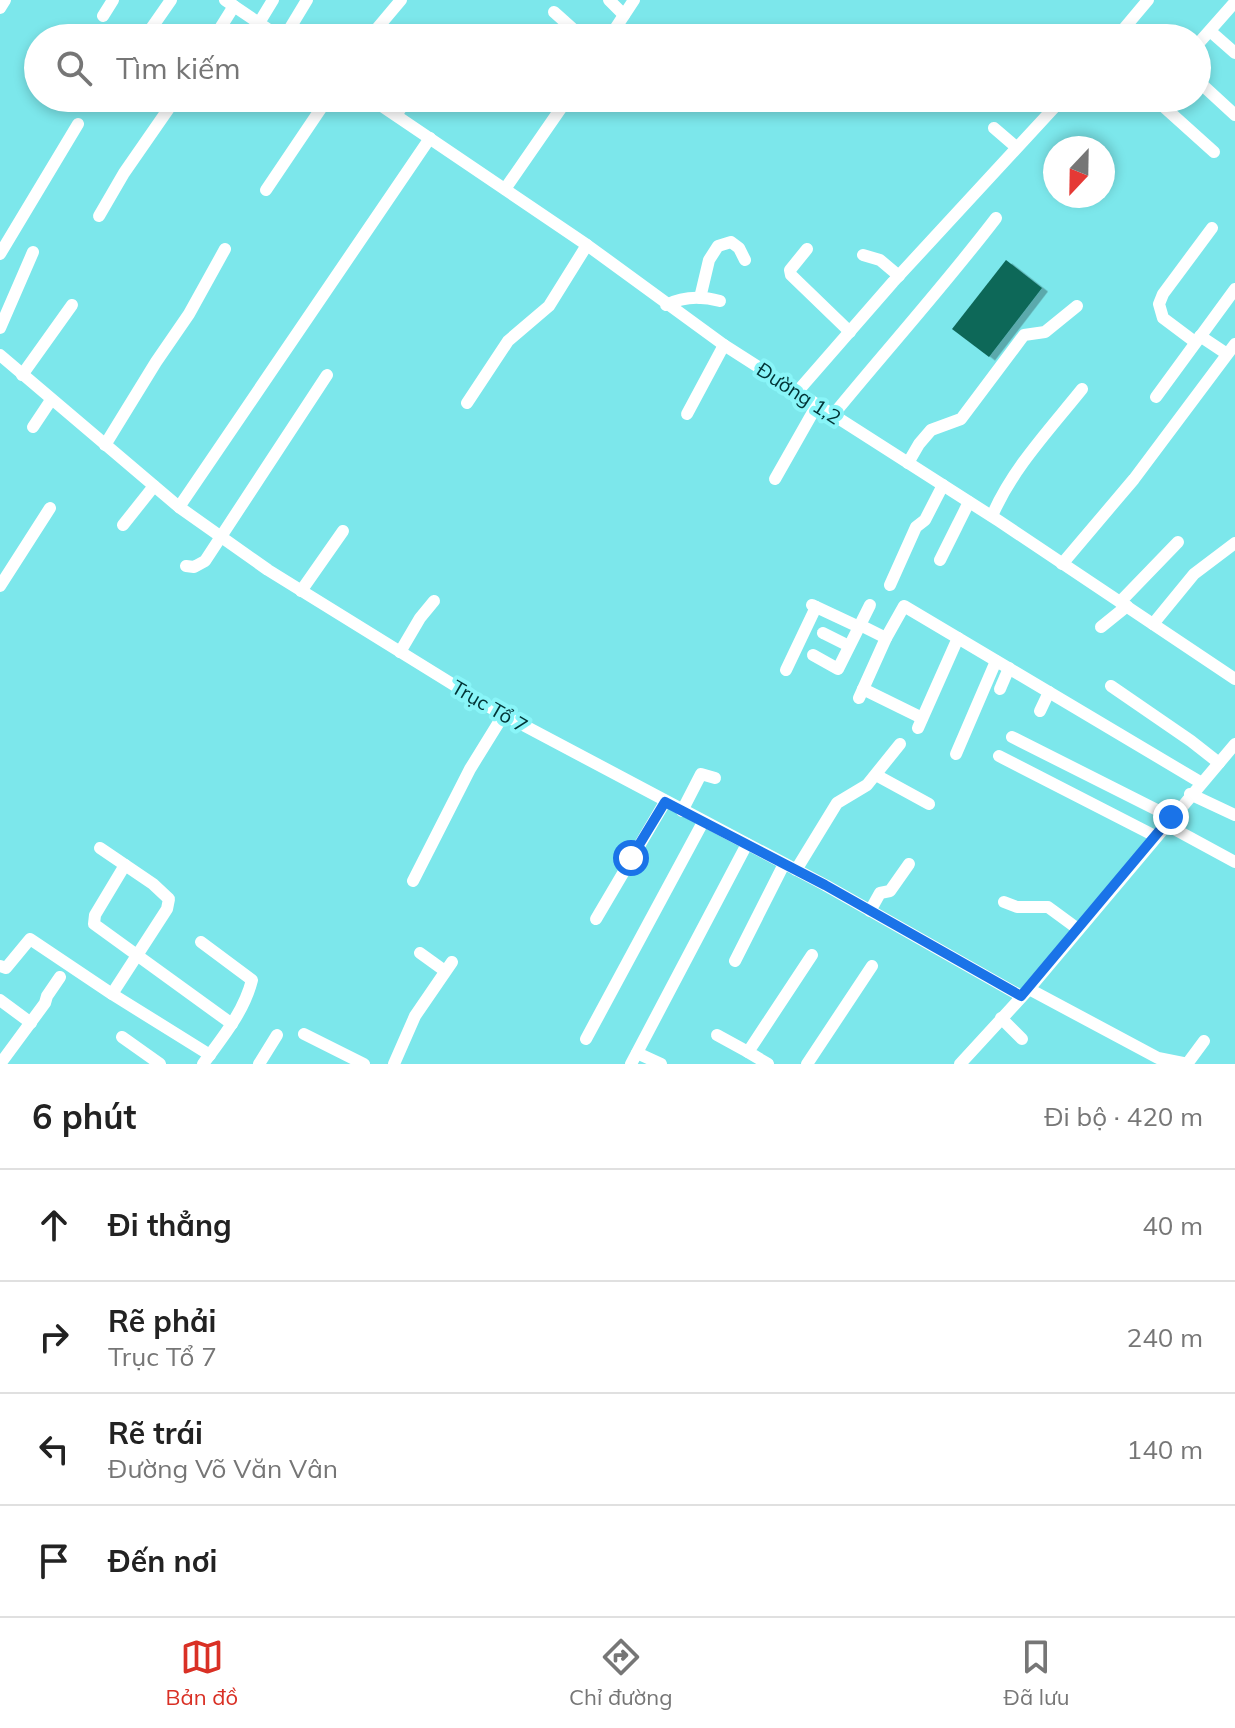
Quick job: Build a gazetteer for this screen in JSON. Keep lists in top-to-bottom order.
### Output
{
  "streets": {
    "street": ["Đường 1,2", "Trục Tổ 7"]
  },
  "north": "bottom",
  "page": {
    "search": "Tìm kiếm",
    "heading": ["6 phút", "Đi bộ · 420 m"],
    "list": [
      ["Đi thẳng", "40 m"],
      ["Rẽ phải", "Trục Tổ 7", "240 m"],
      ["Rẽ trái", "Đường Võ Văn Vân", "140 m"],
      "Đến nơi"
    ],
    "nav": ["Bản đồ", "Chỉ đường", "Đã lưu"]
  }
}
